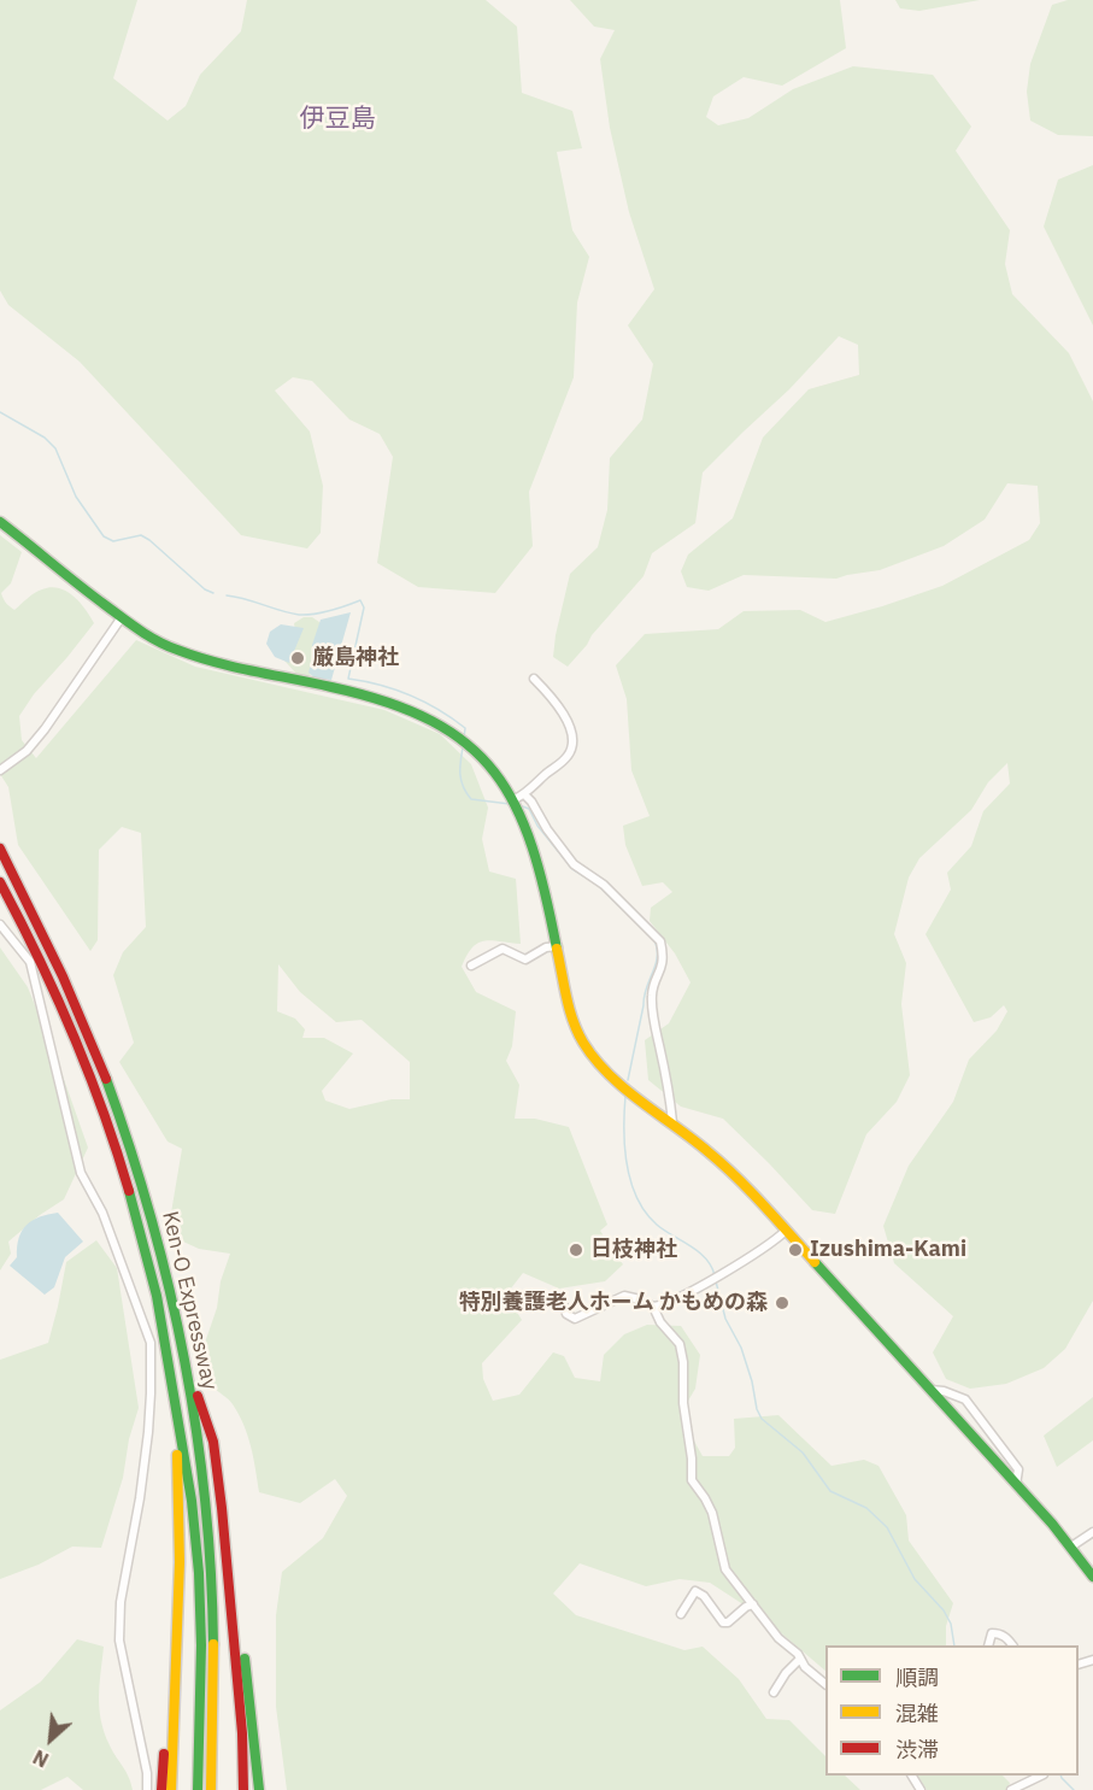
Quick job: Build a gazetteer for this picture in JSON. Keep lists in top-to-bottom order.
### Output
{
  "streets": {
    "main road": ["Ken-O Expressway"]
  },
  "districts": ["伊豆島"],
  "places": [
    "厳島神社",
    "日枝神社",
    "Izushima-Kami",
    "特別養護老人ホーム かもめの森"
  ],
  "legend": ["順調", "混雑", "渋滞"],
  "north": "bottom left"
}
